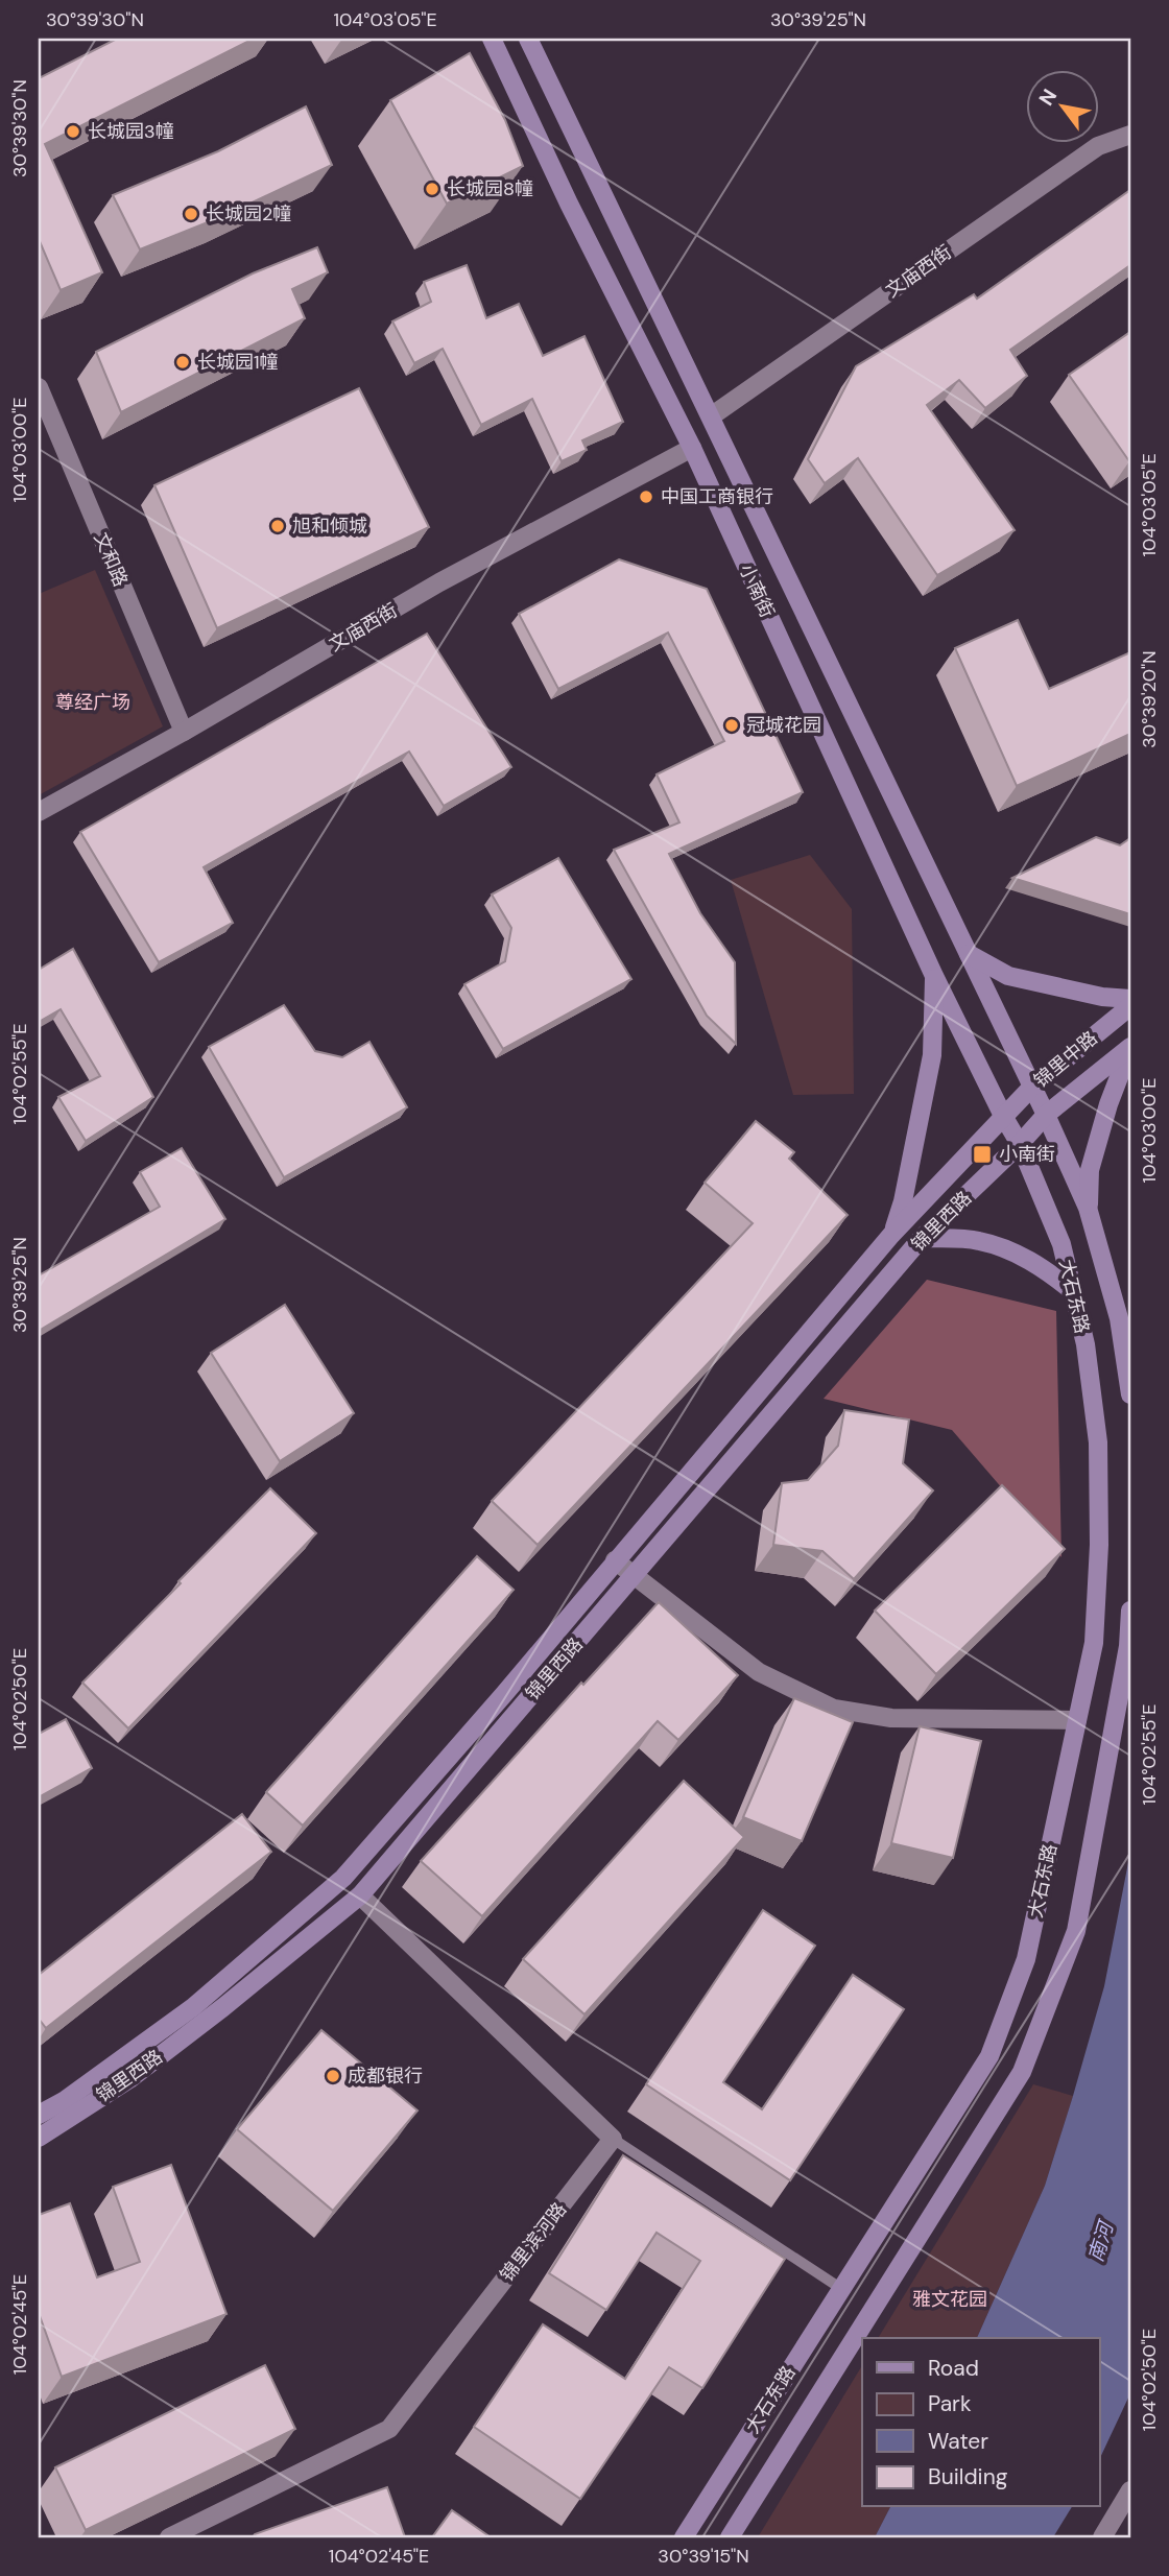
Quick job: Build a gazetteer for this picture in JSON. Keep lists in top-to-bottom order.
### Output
{
  "streets": {
    "main road": [
      "小南街",
      "锦里中路",
      "锦里西路",
      "大石东路"
    ],
    "street": ["文庙西街", "文和路", "锦里滨河路"]
  },
  "crossings": [
    ["文庙西街", "文和路"],
    ["文庙西街", "小南街"],
    ["小南街", "锦里中路"],
    ["小南街", "锦里西路"],
    ["小南街", "大石东路"],
    ["锦里中路", "锦里西路"],
    ["锦里中路", "大石东路"],
    ["锦里西路", "大石东路"]
  ],
  "water": ["南河"],
  "parks": ["尊经广场", "雅文花园"],
  "places": {
    "other": [
      "长城园3幢",
      "长城园8幢",
      "长城园2幢",
      "长城园1幢",
      "中国工商银行",
      "旭和倾城",
      "冠城花园",
      "成都银行"
    ],
    "transit": ["小南街"]
  },
  "legend": [
    "Road",
    "Park",
    "Water",
    "Building"
  ],
  "north": "top left",
  "coordinates": [
    "30°39'30\"N",
    "104°03'05\"E",
    "30°39'25\"N",
    "104°03'00\"E",
    "30°39'20\"N",
    "104°02'55\"E",
    "104°02'50\"E",
    "104°02'45\"E",
    "30°39'15\"N"
  ]
}
